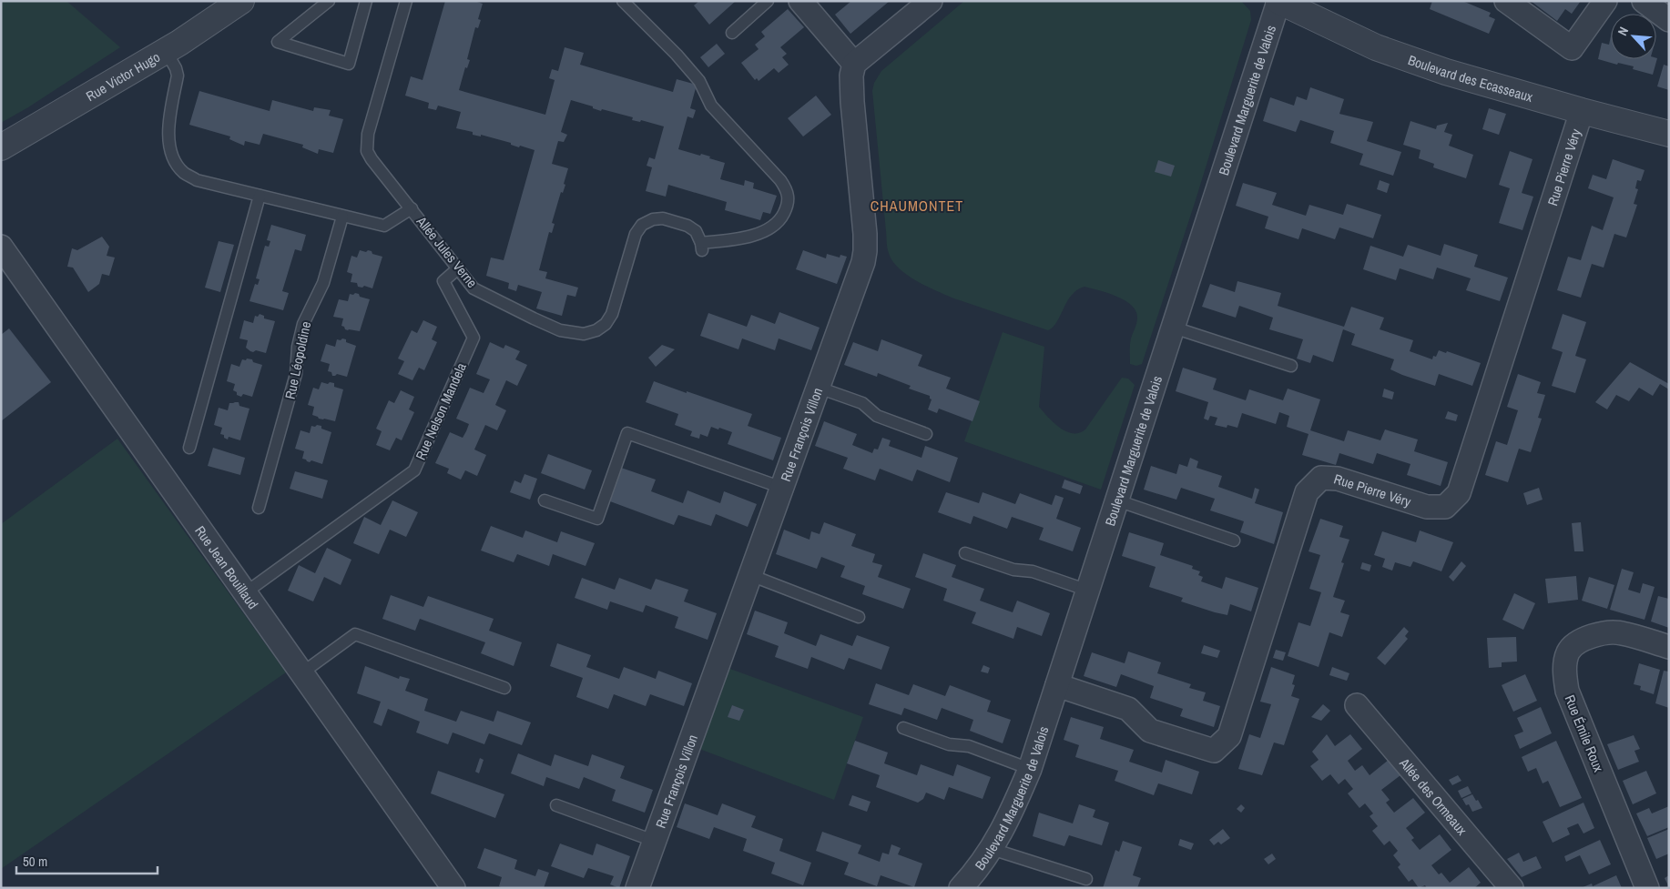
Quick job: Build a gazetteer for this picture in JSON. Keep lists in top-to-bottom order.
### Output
{
  "streets": {
    "street": [
      "Rue Victor Hugo",
      "Boulevard des Ecasseaux",
      "Boulevard Marguerite de Valois",
      "Rue Pierre Véry",
      "Rue François Villon",
      "Rue Jean Bouillaud",
      "Rue Émile Roux",
      "Allée des Ormeaux"
    ],
    "lane": ["Allée Jules Verne", "Rue Léopoldine", "Rue Nelson Mandela"]
  },
  "crossings": [
    ["Boulevard des Ecasseaux", "Boulevard Marguerite de Valois"],
    ["Boulevard des Ecasseaux", "Rue Pierre Véry"],
    ["Boulevard Marguerite de Valois", "Rue Pierre Véry"],
    ["Allée Jules Verne", "Rue Nelson Mandela"],
    ["Rue Nelson Mandela", "Rue Jean Bouillaud"]
  ],
  "districts": ["CHAUMONTET"],
  "scale_bar": "50 m",
  "north": "top left"
}
